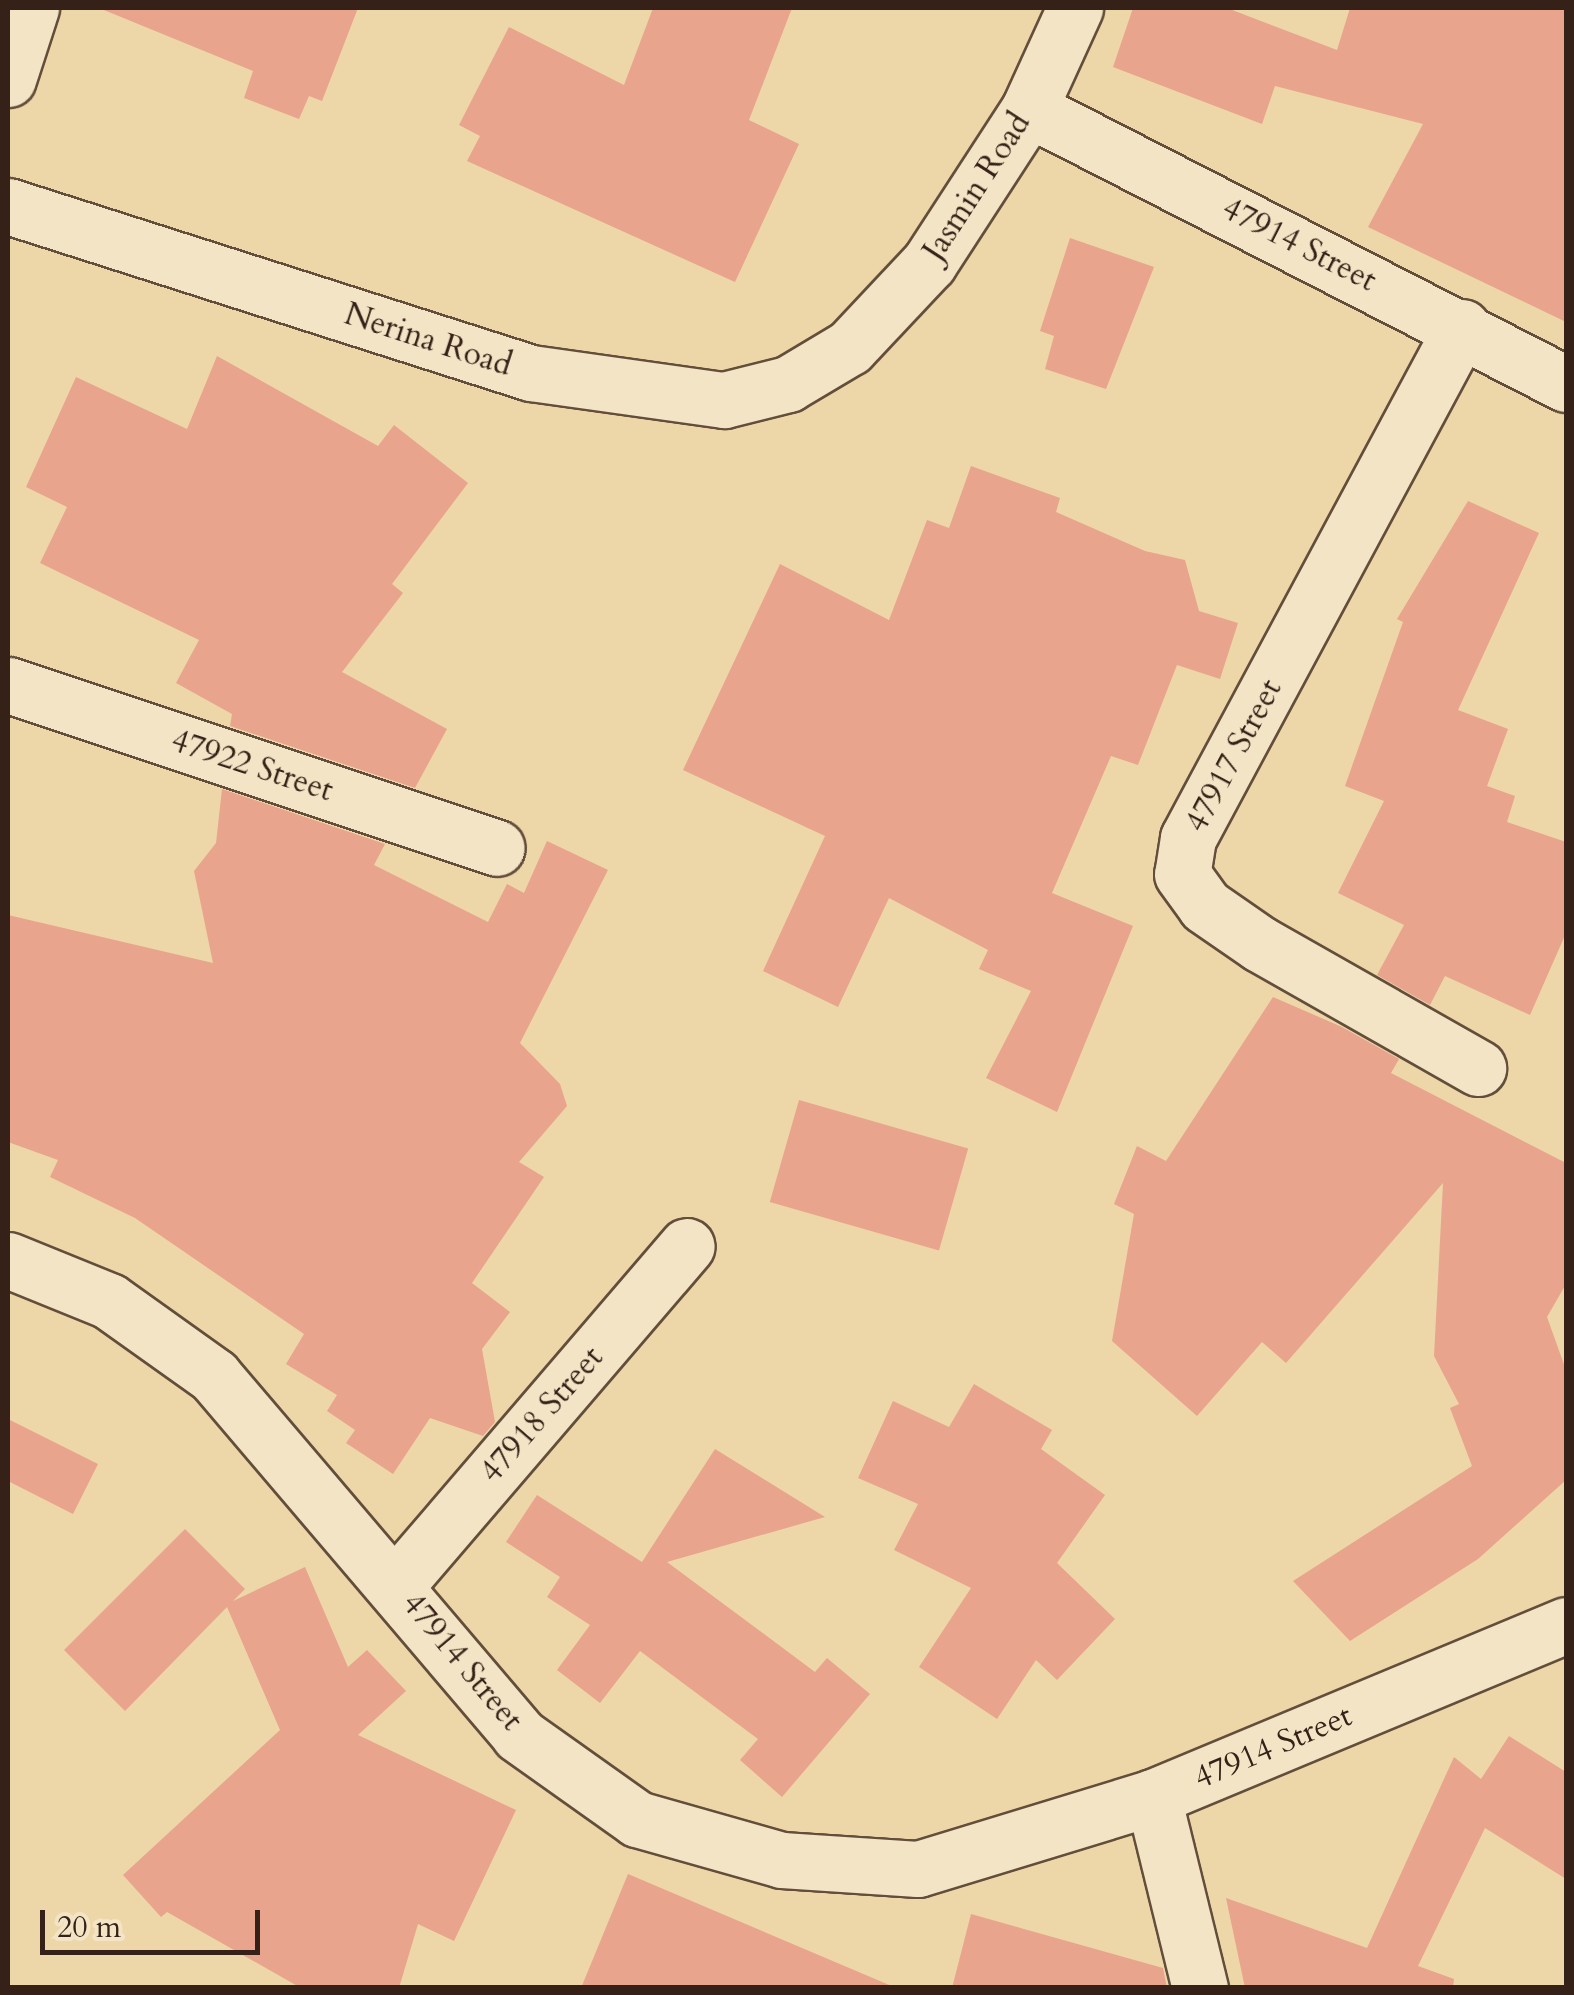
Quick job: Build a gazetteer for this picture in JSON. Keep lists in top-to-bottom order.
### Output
{
  "streets": {
    "street": [
      "Jasmin Road",
      "47914 Street",
      "Nerina Road",
      "47917 Street",
      "47922 Street",
      "47918 Street"
    ]
  },
  "crossings": [
    ["Jasmin Road", "47914 Street"],
    ["Jasmin Road", "Nerina Road"],
    ["47914 Street", "47917 Street"],
    ["47914 Street", "47918 Street"]
  ],
  "scale_bar": "20 m"
}
